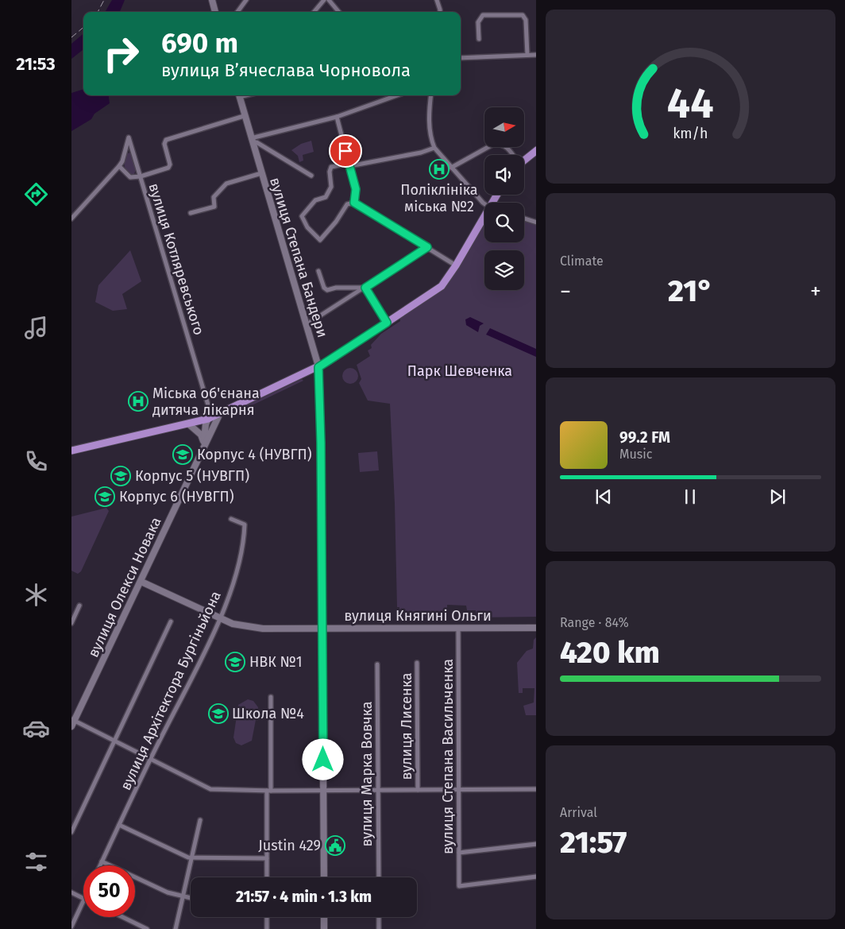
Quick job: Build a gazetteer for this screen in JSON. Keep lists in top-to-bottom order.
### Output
{
  "streets": {
    "main road": ["вулиця Степана Бандери", "вулиця Олекси Новака", "вулиця Княгині Ольги"],
    "street": [
      "вулиця Котляревського",
      "вулиця Архітектора Бургіньйона",
      "вулиця Лисенка",
      "вулиця Степана Васильченка",
      "вулиця Марка Вовчка"
    ]
  },
  "crossings": [
    ["вулиця Степана Бандери", "вулиця Княгині Ольги"],
    ["вулиця Олекси Новака", "вулиця Княгині Ольги"],
    ["вулиця Княгині Ольги", "вулиця Архітектора Бургіньйона"],
    ["вулиця Княгині Ольги", "вулиця Степана Васильченка"]
  ],
  "parks": ["Парк Шевченка"],
  "places": {
    "hospital": ["Поліклініка міська №2", "Міська об'єнана дитяча лікарня"],
    "school or university": [
      "Корпус 4 (НУВГП)",
      "Корпус 5 (НУВГП)",
      "Корпус 6 (НУВГП)",
      "НВК №1",
      "Школа №4"
    ],
    "public building": ["Justin 429"]
  },
  "north": "right",
  "page": {
    "tabs": "21:53",
    "turn": ["690 m", "вулиця Вʼячеслава Чорновола"],
    "tile": [
      "Climate",
      ["Range · 84%", "420 km"],
      ["Arrival", "21:57"]
    ],
    "heat": ["−", "21°", "+"],
    "song": ["99.2 FM", "Music"],
    "limit": "50",
    "trip": "21:57 · 4 min · 1.3 km",
    "gauge": ["44", "km/h"]
  }
}
